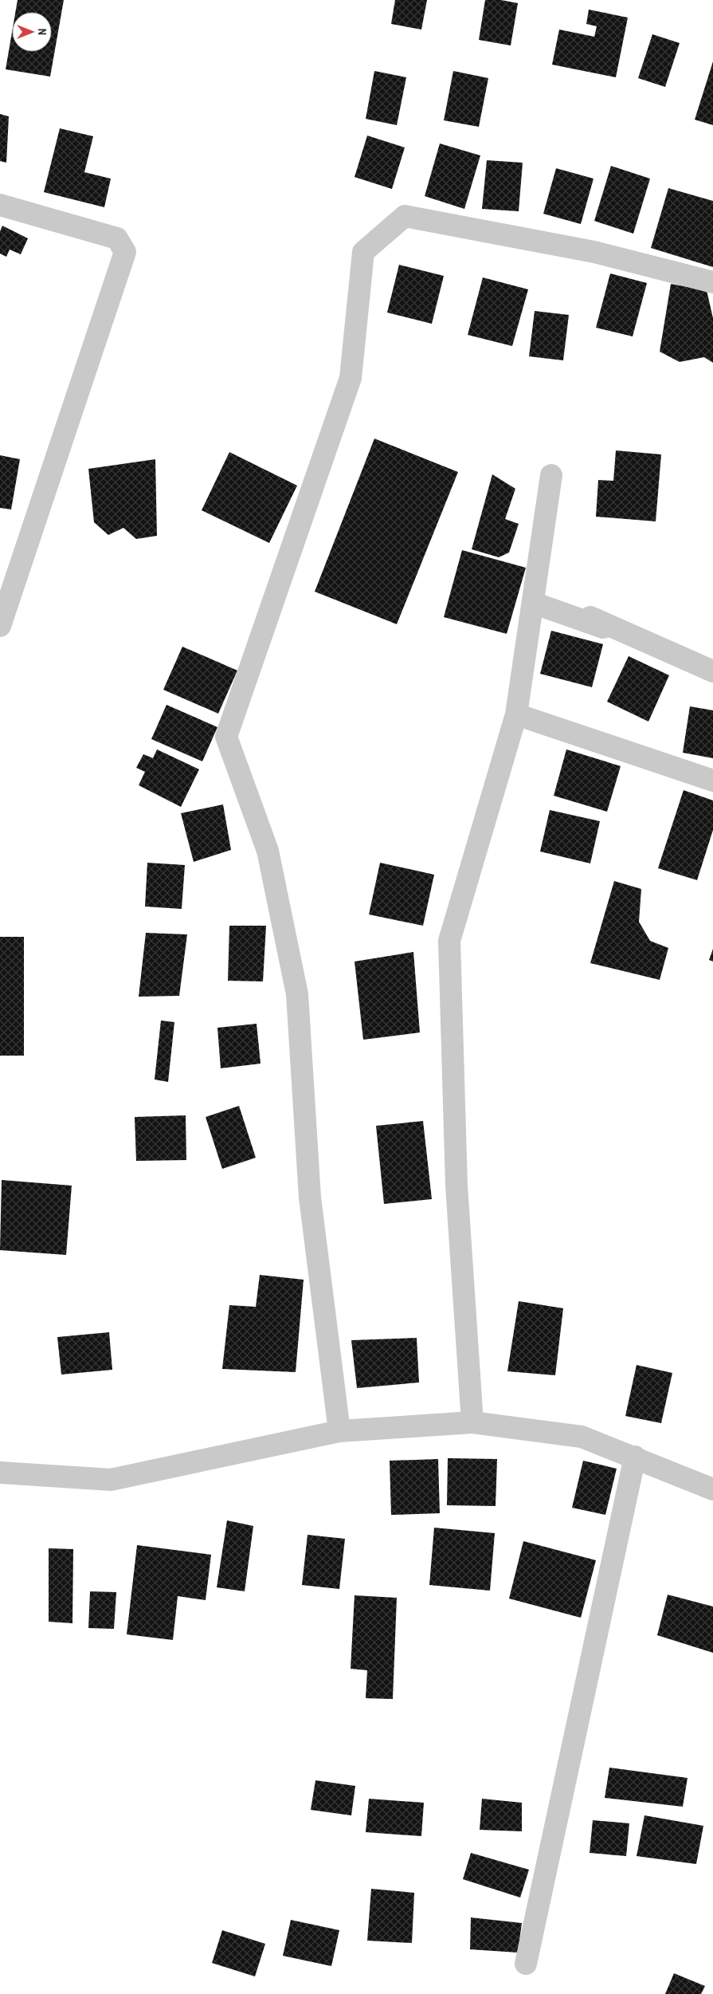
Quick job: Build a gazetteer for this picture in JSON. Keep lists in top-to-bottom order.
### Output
{
  "north": "right"
}
